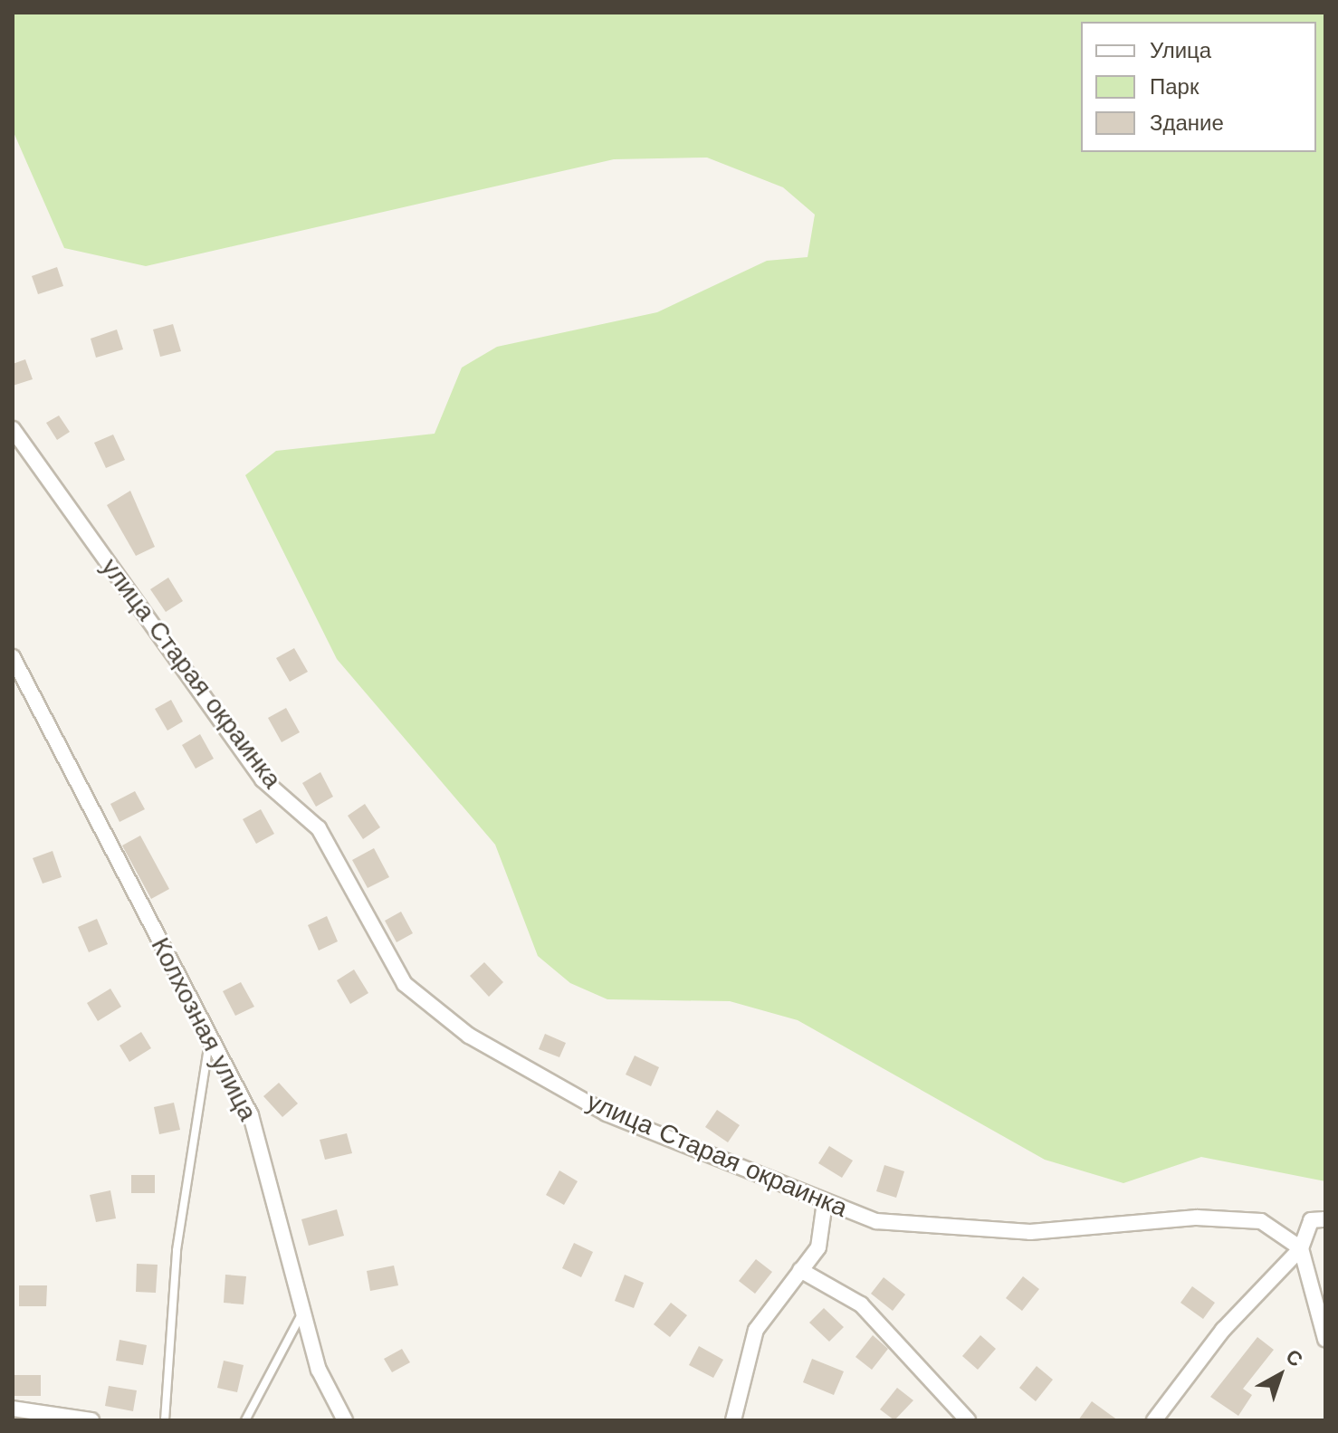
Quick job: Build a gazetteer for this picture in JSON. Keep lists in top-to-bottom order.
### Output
{
  "streets": {
    "street": ["улица Старая окраинка", "Колхозная улица"]
  },
  "legend": ["Улица", "Парк", "Здание"],
  "north": "top right"
}
